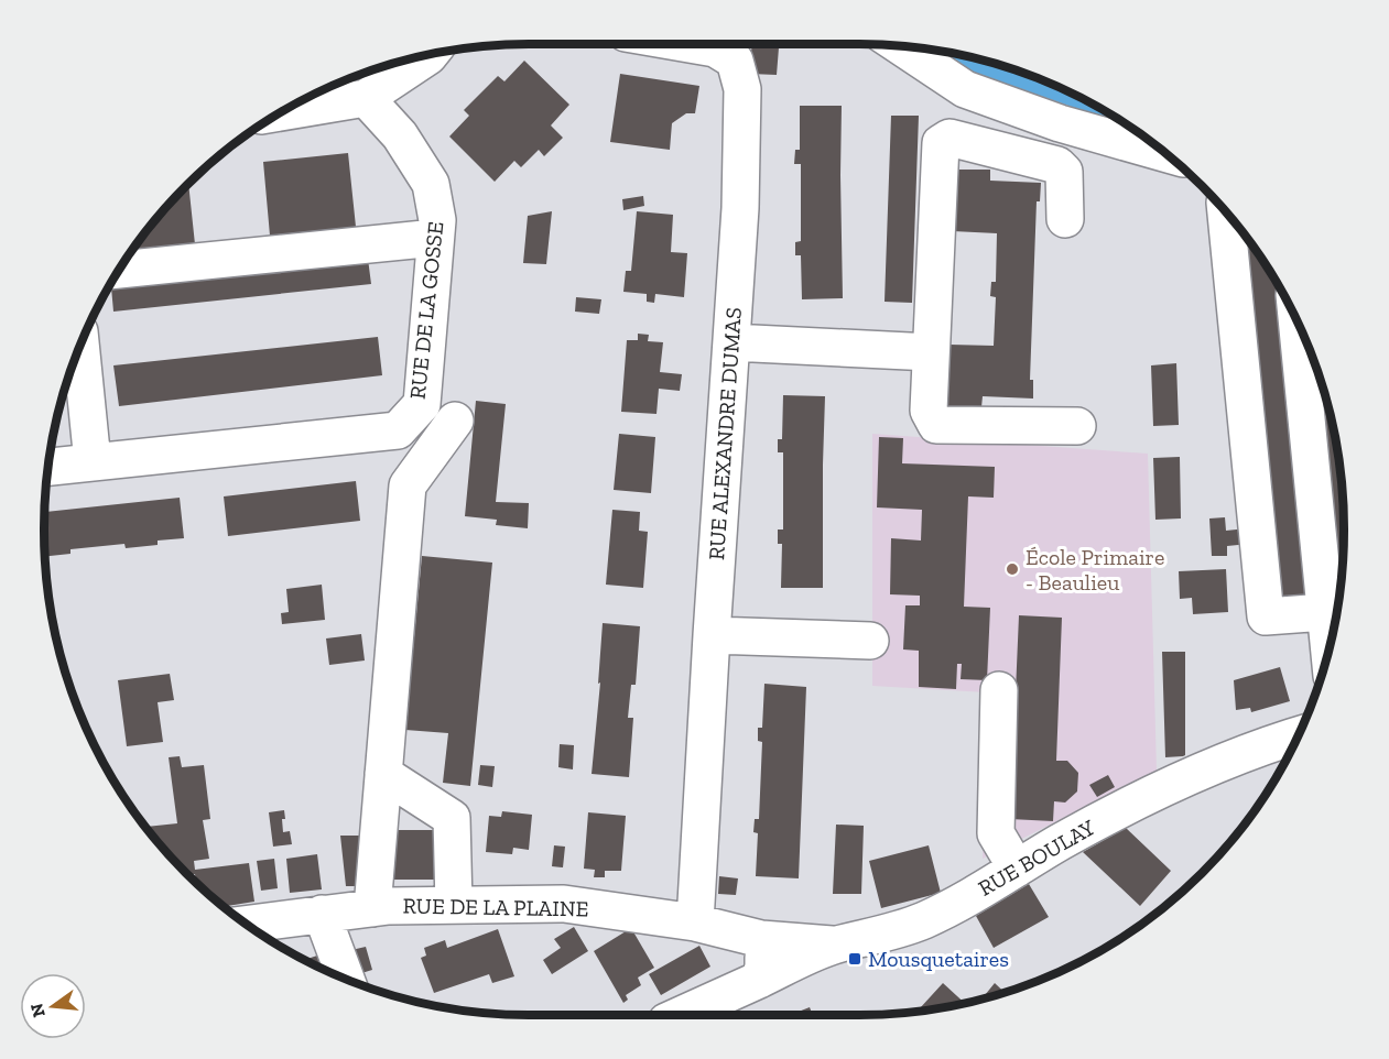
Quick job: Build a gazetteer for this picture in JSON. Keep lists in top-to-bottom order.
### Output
{
  "streets": {
    "street": [
      "RUE DE LA GOSSE",
      "RUE ALEXANDRE DUMAS",
      "RUE BOULAY",
      "RUE DE LA PLAINE"
    ]
  },
  "crossings": [
    ["RUE ALEXANDRE DUMAS", "RUE DE LA PLAINE"],
    ["RUE BOULAY", "RUE DE LA PLAINE"]
  ],
  "places": {
    "other": ["École Primaire - Beaulieu"],
    "transit": ["Mousquetaires"]
  },
  "north": "left"
}
